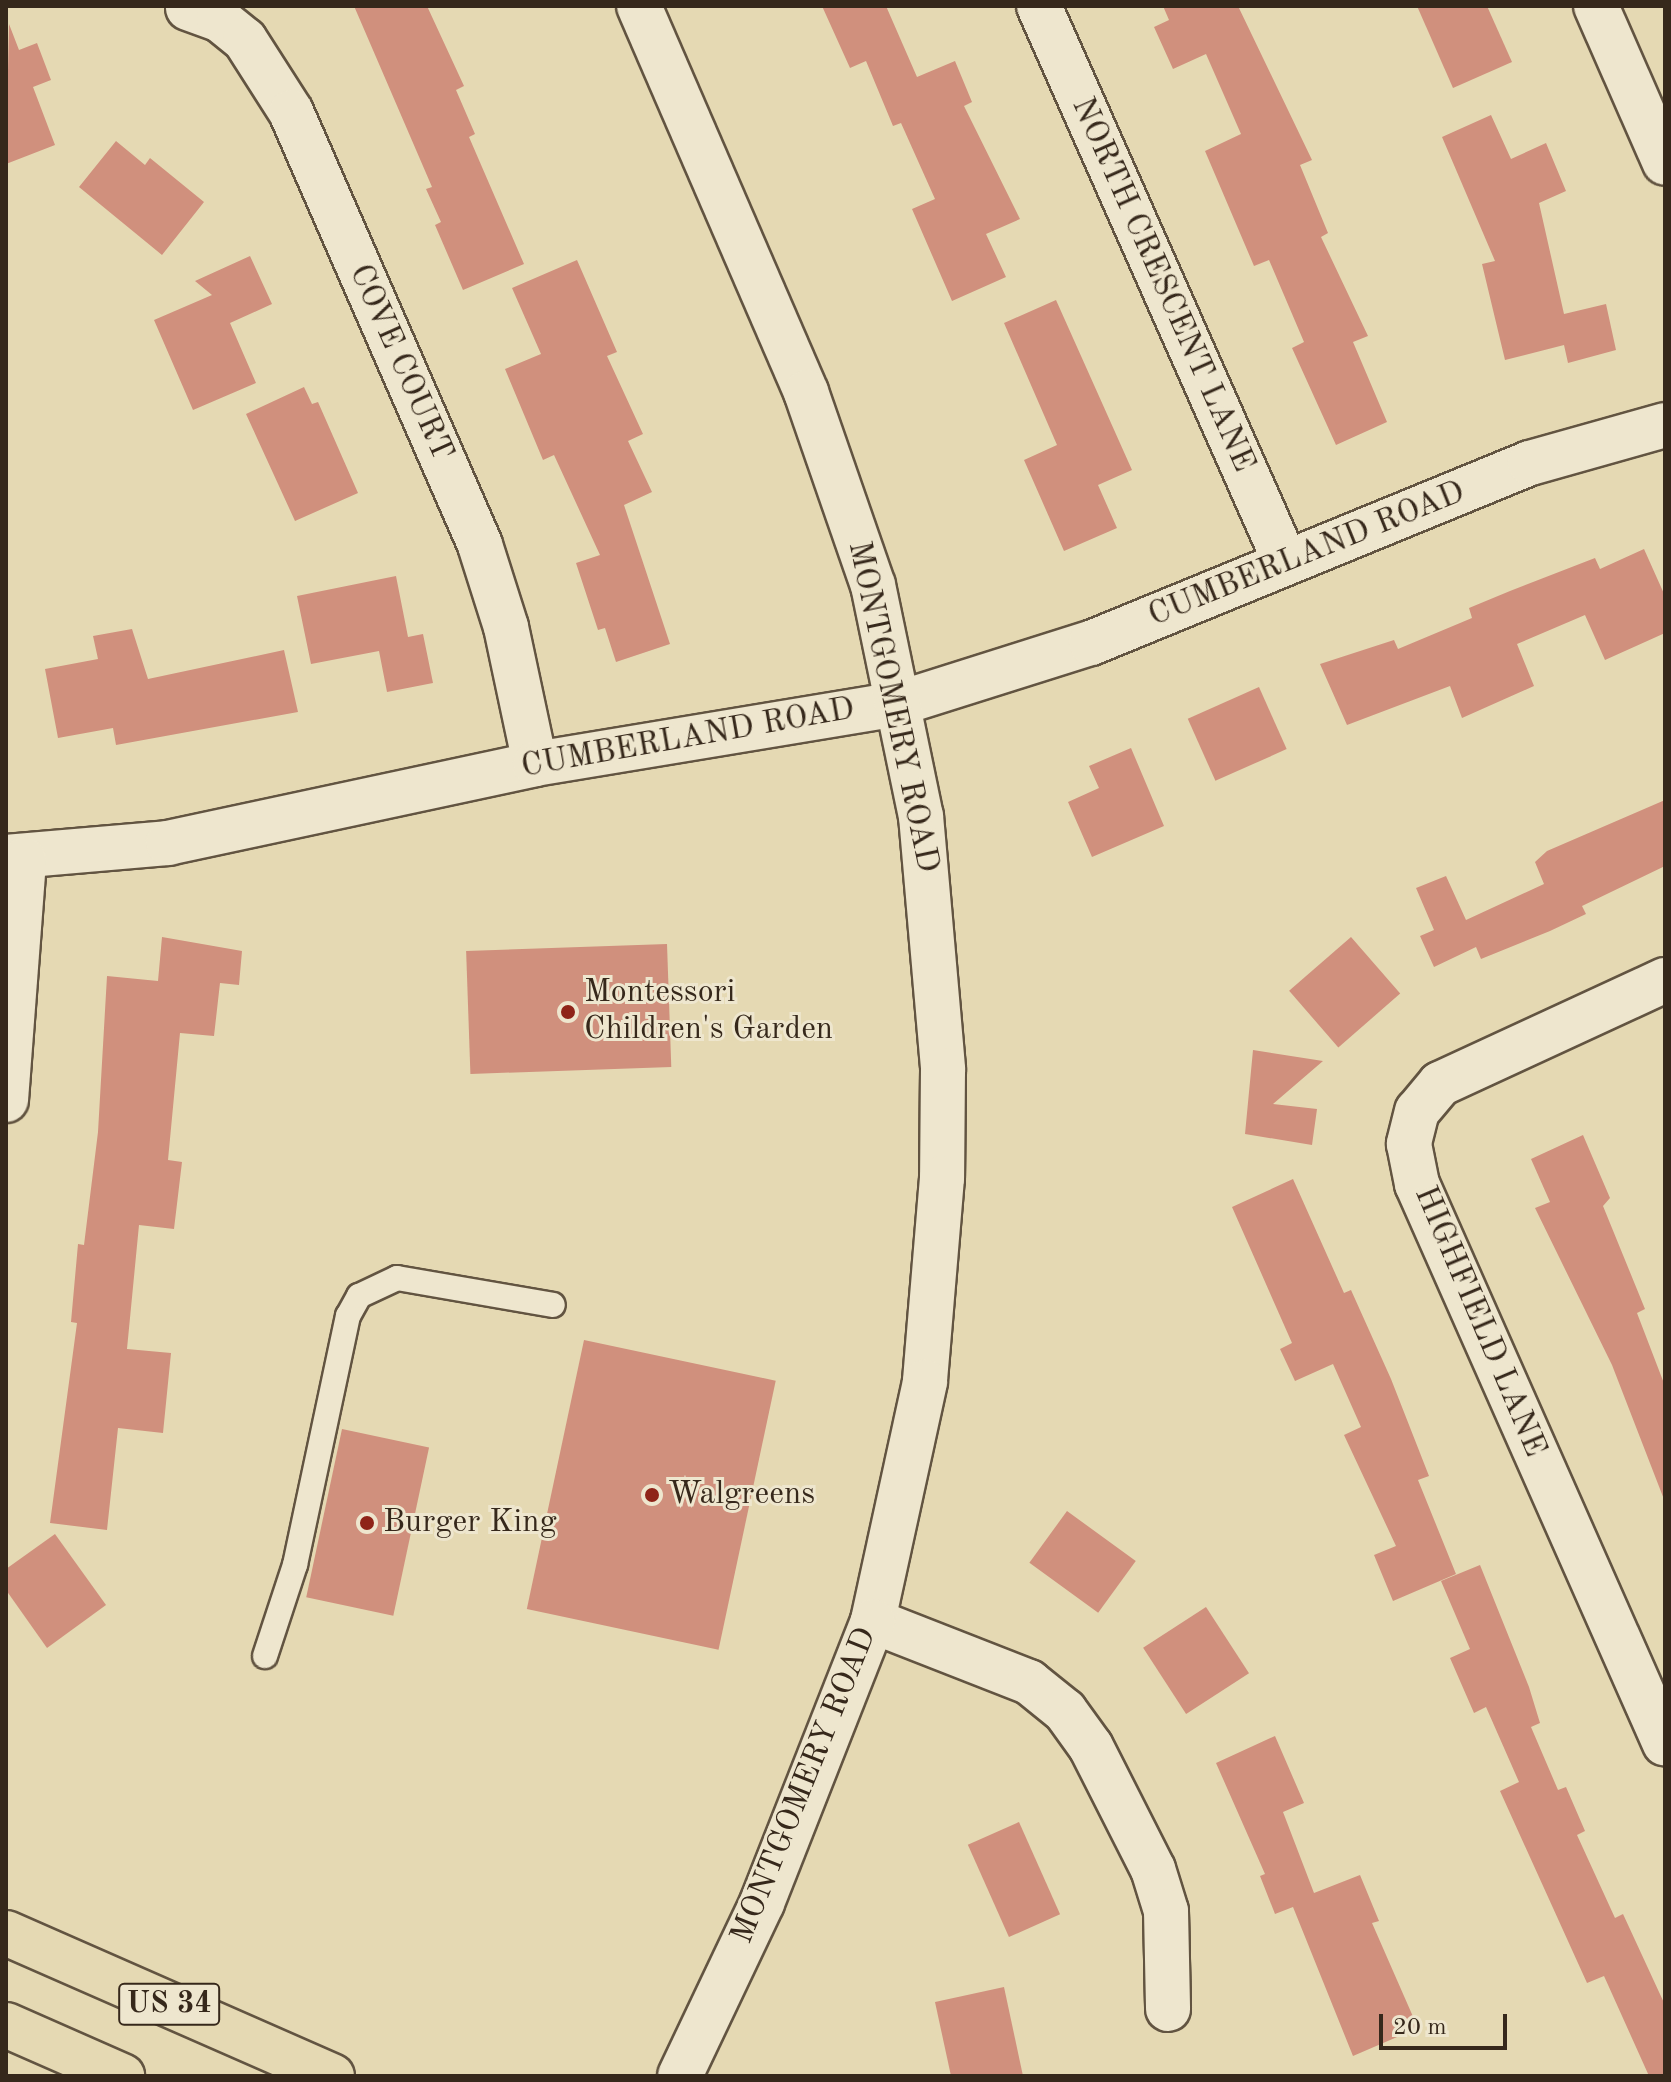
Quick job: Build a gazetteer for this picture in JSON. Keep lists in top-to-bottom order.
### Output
{
  "streets": {
    "main road": ["US 34"],
    "street": [
      "NORTH CRESCENT LANE",
      "COVE COURT",
      "CUMBERLAND ROAD",
      "MONTGOMERY ROAD",
      "HIGHFIELD LANE"
    ]
  },
  "crossings": [
    ["NORTH CRESCENT LANE", "CUMBERLAND ROAD"],
    ["COVE COURT", "CUMBERLAND ROAD"],
    ["CUMBERLAND ROAD", "MONTGOMERY ROAD"]
  ],
  "places": ["Montessori Children's Garden", "Walgreens", "Burger King"],
  "scale_bar": "20 m"
}
